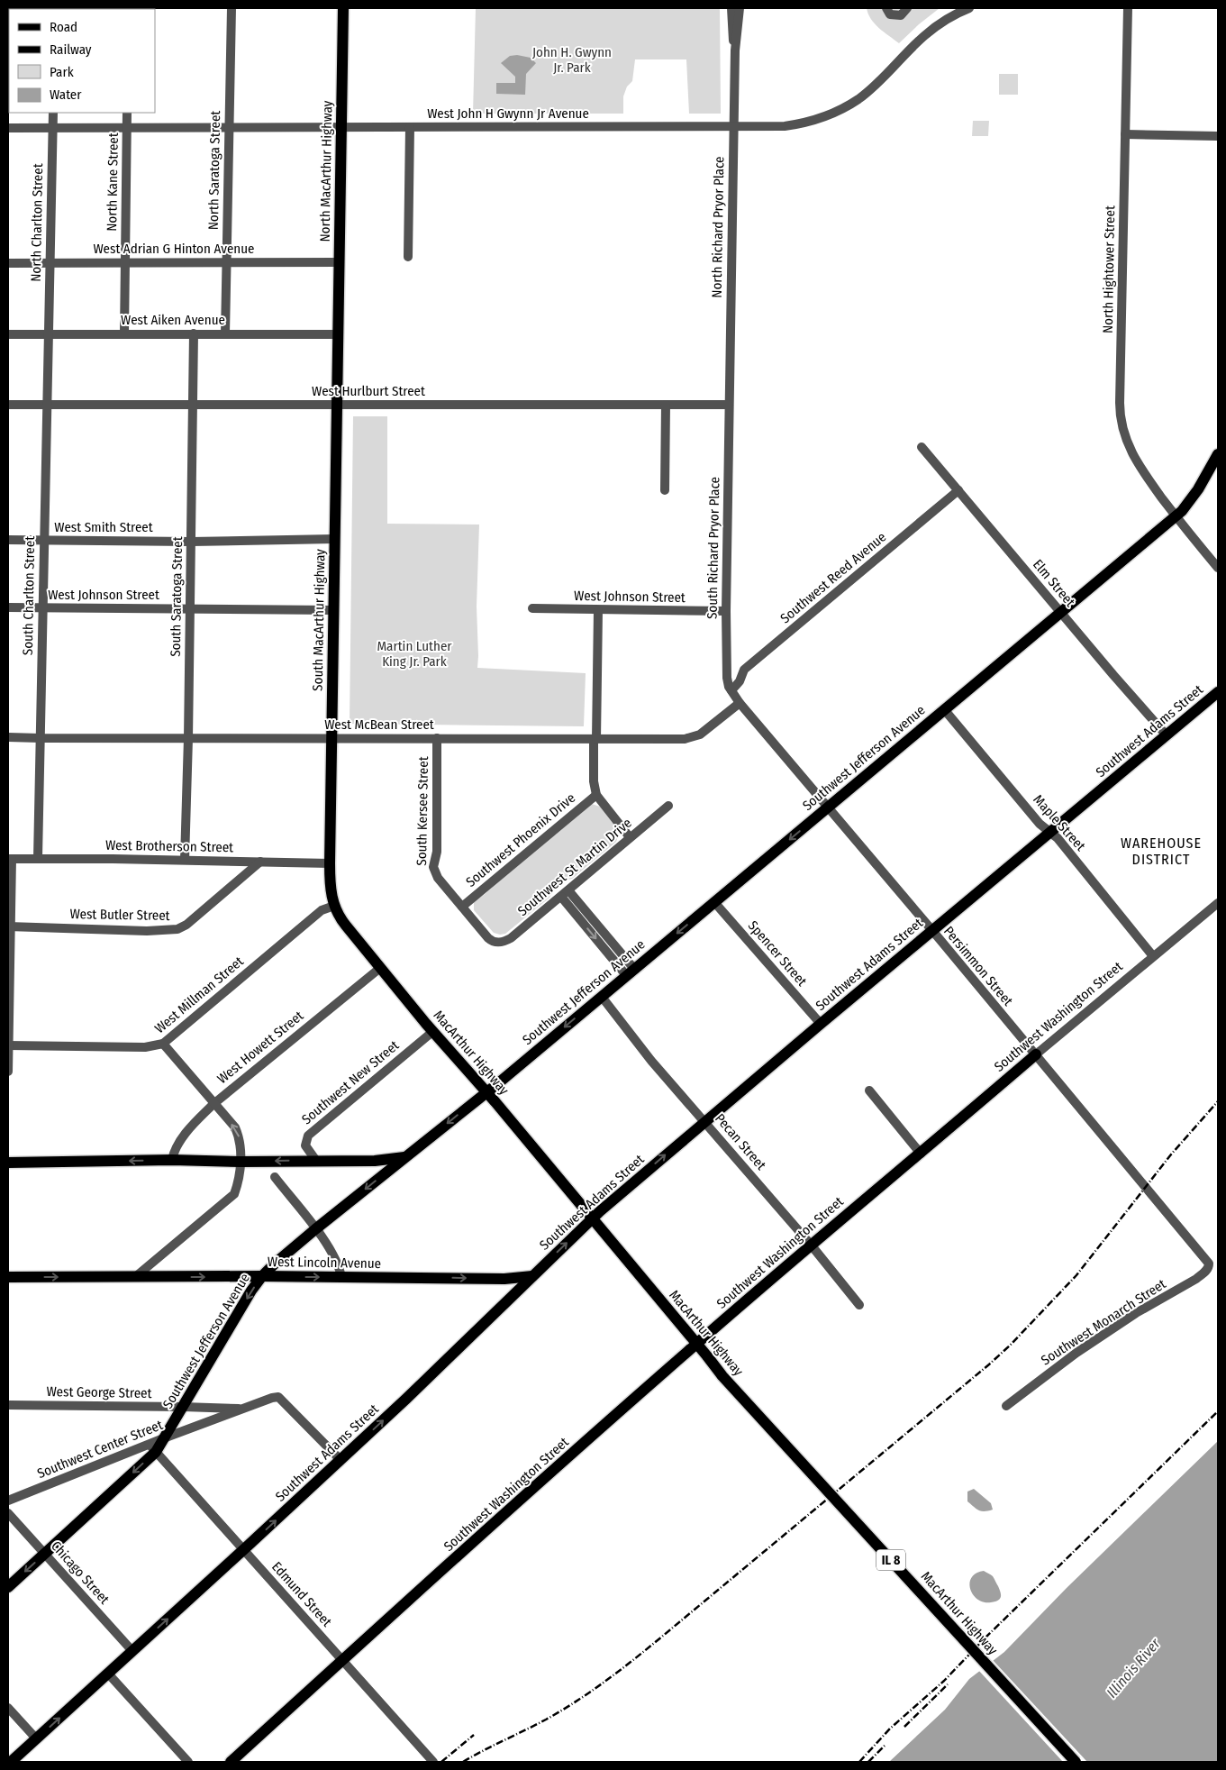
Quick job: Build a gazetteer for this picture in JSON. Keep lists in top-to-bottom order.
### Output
{
  "streets": {
    "main road": [
      "North MacArthur Highway",
      "South MacArthur Highway",
      "Southwest Adams Street",
      "Southwest Jefferson Avenue",
      "Southwest Washington Street",
      "MacArthur Highway",
      "West Lincoln Avenue",
      "IL 8"
    ],
    "street": [
      "West John H Gwynn Jr Avenue",
      "North Saratoga Street",
      "North Kane Street",
      "North Charlton Street",
      "North Richard Pryor Place",
      "West Adrian G Hinton Avenue",
      "North Hightower Street",
      "West Aiken Avenue",
      "West Hurlburt Street",
      "West Smith Street",
      "South Richard Pryor Place",
      "Southwest Reed Avenue",
      "Elm Street",
      "West Johnson Street",
      "South Charlton Street",
      "South Saratoga Street",
      "West McBean Street",
      "South Kersee Street",
      "Maple Street",
      "Southwest Phoenix Drive",
      "West Brotherson Street",
      "Southwest St Martin Drive",
      "West Butler Street",
      "Spencer Street",
      "Persimmon Street",
      "West Millman Street",
      "West Howett Street",
      "Southwest New Street",
      "Pecan Street",
      "Southwest Monarch Street",
      "West George Street",
      "Southwest Center Street",
      "Chicago Street",
      "Edmund Street"
    ]
  },
  "crossings": [
    ["West John H Gwynn Jr Avenue", "North Saratoga Street"],
    ["West John H Gwynn Jr Avenue", "North MacArthur Highway"],
    ["West John H Gwynn Jr Avenue", "North Kane Street"],
    ["West John H Gwynn Jr Avenue", "North Charlton Street"],
    ["West John H Gwynn Jr Avenue", "North Richard Pryor Place"],
    ["North Saratoga Street", "West Adrian G Hinton Avenue"],
    ["North Saratoga Street", "West Aiken Avenue"],
    ["North MacArthur Highway", "West Adrian G Hinton Avenue"],
    ["North MacArthur Highway", "West Aiken Avenue"],
    ["North MacArthur Highway", "South MacArthur Highway"],
    ["North Kane Street", "West Adrian G Hinton Avenue"],
    ["North Kane Street", "West Aiken Avenue"],
    ["North Charlton Street", "West Adrian G Hinton Avenue"],
    ["North Charlton Street", "West Aiken Avenue"],
    ["North Charlton Street", "South Charlton Street"],
    ["North Richard Pryor Place", "West Hurlburt Street"],
    ["North Richard Pryor Place", "South Richard Pryor Place"],
    ["North Hightower Street", "Southwest Jefferson Avenue"],
    ["West Aiken Avenue", "South Charlton Street"],
    ["West Aiken Avenue", "South Saratoga Street"],
    ["West Aiken Avenue", "South MacArthur Highway"],
    ["West Hurlburt Street", "South Richard Pryor Place"],
    ["West Hurlburt Street", "South Charlton Street"],
    ["West Hurlburt Street", "South Saratoga Street"],
    ["West Hurlburt Street", "South MacArthur Highway"],
    ["West Smith Street", "South Charlton Street"],
    ["West Smith Street", "South Saratoga Street"],
    ["West Smith Street", "South MacArthur Highway"],
    ["South Richard Pryor Place", "Southwest Reed Avenue"],
    ["South Richard Pryor Place", "West Johnson Street"],
    ["South Richard Pryor Place", "Persimmon Street"],
    ["Southwest Reed Avenue", "Elm Street"],
    ["Southwest Reed Avenue", "Persimmon Street"],
    ["Elm Street", "Southwest Adams Street"],
    ["Elm Street", "Southwest Jefferson Avenue"],
    ["West Johnson Street", "South Charlton Street"],
    ["West Johnson Street", "South Saratoga Street"],
    ["West Johnson Street", "South MacArthur Highway"],
    ["South Charlton Street", "West McBean Street"],
    ["South Charlton Street", "West Brotherson Street"],
    ["South Saratoga Street", "West McBean Street"],
    ["South Saratoga Street", "West Brotherson Street"],
    ["South MacArthur Highway", "West McBean Street"],
    ["South MacArthur Highway", "West Brotherson Street"],
    ["South MacArthur Highway", "West Millman Street"],
    ["South MacArthur Highway", "MacArthur Highway"],
    ["West McBean Street", "South Kersee Street"],
    ["West McBean Street", "Persimmon Street"],
    ["Southwest Adams Street", "Maple Street"],
    ["Southwest Adams Street", "Spencer Street"],
    ["Southwest Adams Street", "Persimmon Street"],
    ["Southwest Adams Street", "MacArthur Highway"],
    ["Southwest Adams Street", "Pecan Street"],
    ["Southwest Adams Street", "West Lincoln Avenue"],
    ["Southwest Adams Street", "Southwest Center Street"],
    ["Southwest Adams Street", "Chicago Street"],
    ["Southwest Adams Street", "Edmund Street"],
    ["Southwest Jefferson Avenue", "Maple Street"],
    ["Southwest Jefferson Avenue", "Spencer Street"],
    ["Southwest Jefferson Avenue", "Persimmon Street"],
    ["Southwest Jefferson Avenue", "MacArthur Highway"],
    ["Southwest Jefferson Avenue", "Pecan Street"],
    ["Southwest Jefferson Avenue", "West Lincoln Avenue"],
    ["Southwest Jefferson Avenue", "West George Street"],
    ["Southwest Jefferson Avenue", "Southwest Center Street"],
    ["Southwest Jefferson Avenue", "Chicago Street"],
    ["Southwest Jefferson Avenue", "Edmund Street"],
    ["South Kersee Street", "Southwest Phoenix Drive"],
    ["South Kersee Street", "Southwest St Martin Drive"],
    ["Maple Street", "Southwest Washington Street"],
    ["West Brotherson Street", "West Butler Street"],
    ["Persimmon Street", "Southwest Washington Street"],
    ["Persimmon Street", "Southwest Monarch Street"],
    ["West Millman Street", "MacArthur Highway"],
    ["Southwest Washington Street", "MacArthur Highway"],
    ["Southwest Washington Street", "Pecan Street"],
    ["Southwest Washington Street", "Edmund Street"],
    ["West Howett Street", "MacArthur Highway"],
    ["MacArthur Highway", "Southwest New Street"],
    ["West George Street", "Southwest Center Street"],
    ["Southwest Center Street", "Edmund Street"]
  ],
  "one_way": ["Southwest Adams Street", "Southwest Jefferson Avenue", "West Lincoln Avenue"],
  "districts": ["WAREHOUSE DISTRICT"],
  "water": ["Illinois River"],
  "parks": ["John H. Gwynn Jr. Park", "Martin Luther King Jr. Park"],
  "legend": [
    "Road",
    "Railway",
    "Park",
    "Water"
  ]
}
